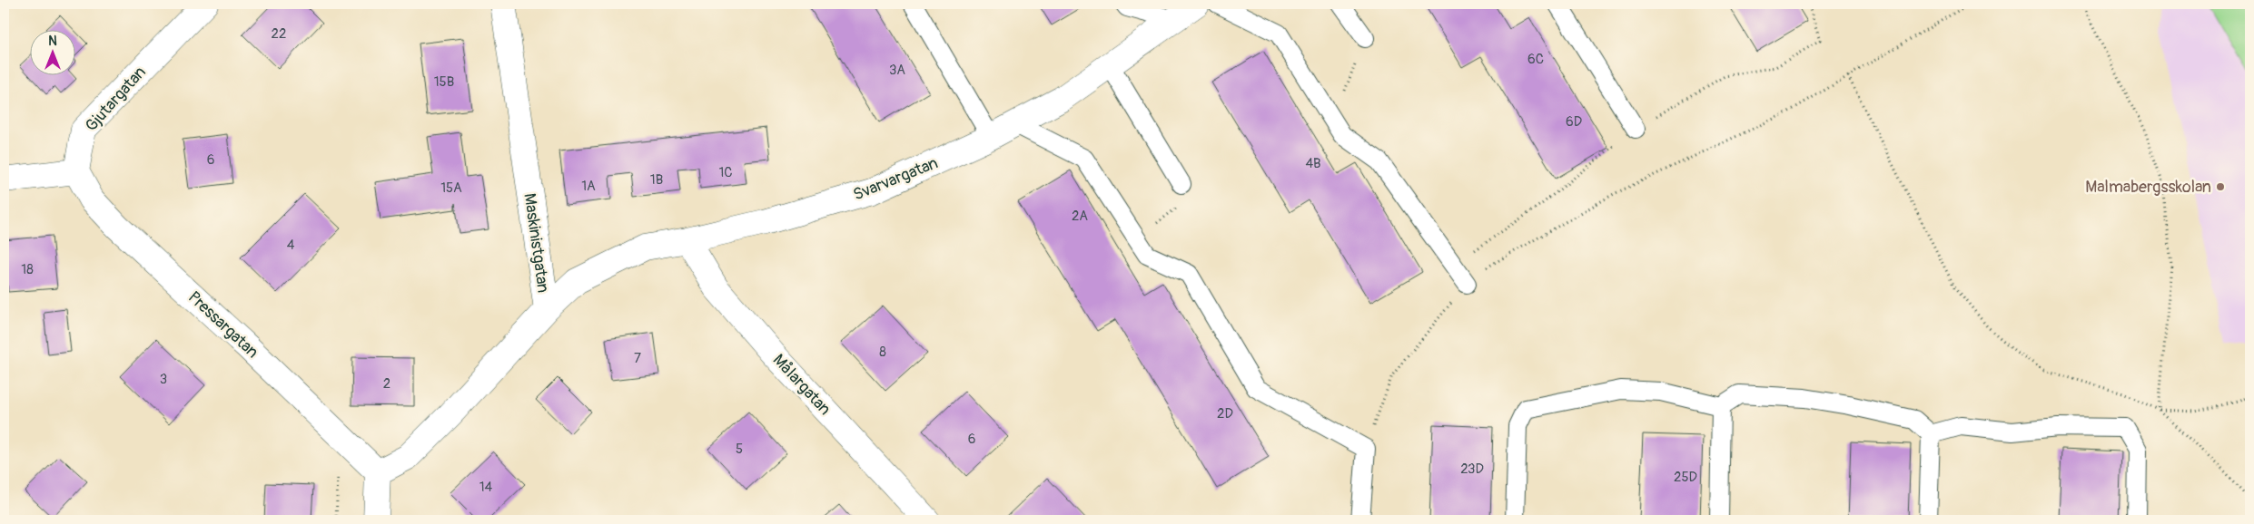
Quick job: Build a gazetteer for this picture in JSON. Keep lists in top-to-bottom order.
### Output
{
  "streets": {
    "street": [
      "Gjutargatan",
      "Svarvargatan",
      "Maskinistgatan",
      "Pressargatan",
      "Målargatan"
    ]
  },
  "crossings": [
    ["Gjutargatan", "Pressargatan"],
    ["Svarvargatan", "Maskinistgatan"],
    ["Svarvargatan", "Målargatan"],
    ["Maskinistgatan", "Pressargatan"]
  ],
  "places": ["Malmabergsskolan"],
  "house_numbers": [
    "22",
    "6C",
    "3A",
    "15B",
    "6D",
    "6",
    "4B",
    "1C",
    "1B",
    "1A",
    "15A",
    "2A",
    "4",
    "18",
    "8",
    "7",
    "3",
    "2",
    "2D",
    "6",
    "5",
    "23D",
    "25D",
    "14"
  ],
  "north": "top"
}
